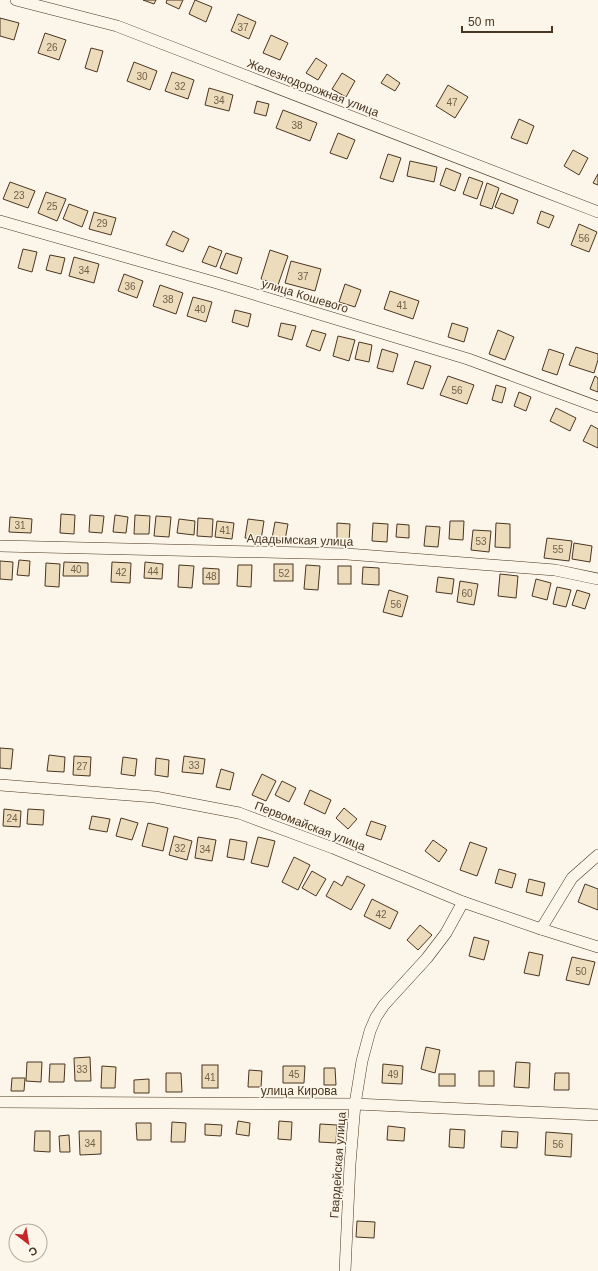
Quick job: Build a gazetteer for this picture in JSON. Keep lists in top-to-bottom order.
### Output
{
  "streets": {
    "street": [
      "Железнодорожная улица",
      "улица Кошевого",
      "Ададымская улица",
      "Первомайская улица",
      "улица Кирова",
      "Гвардейская улица"
    ]
  },
  "crossings": [
    ["Первомайская улица", "Гвардейская улица"],
    ["улица Кирова", "Гвардейская улица"]
  ],
  "house_numbers": [
    "37",
    "26",
    "30",
    "32",
    "34",
    "47",
    "38",
    "23",
    "25",
    "29",
    "56",
    "34",
    "37",
    "36",
    "38",
    "41",
    "40",
    "56",
    "31",
    "41",
    "53",
    "55",
    "40",
    "44",
    "42",
    "52",
    "48",
    "60",
    "56",
    "33",
    "27",
    "24",
    "32",
    "34",
    "42",
    "50",
    "33",
    "45",
    "49",
    "41",
    "34",
    "56"
  ],
  "scale_bar": "50 m",
  "north": "bottom right"
}
